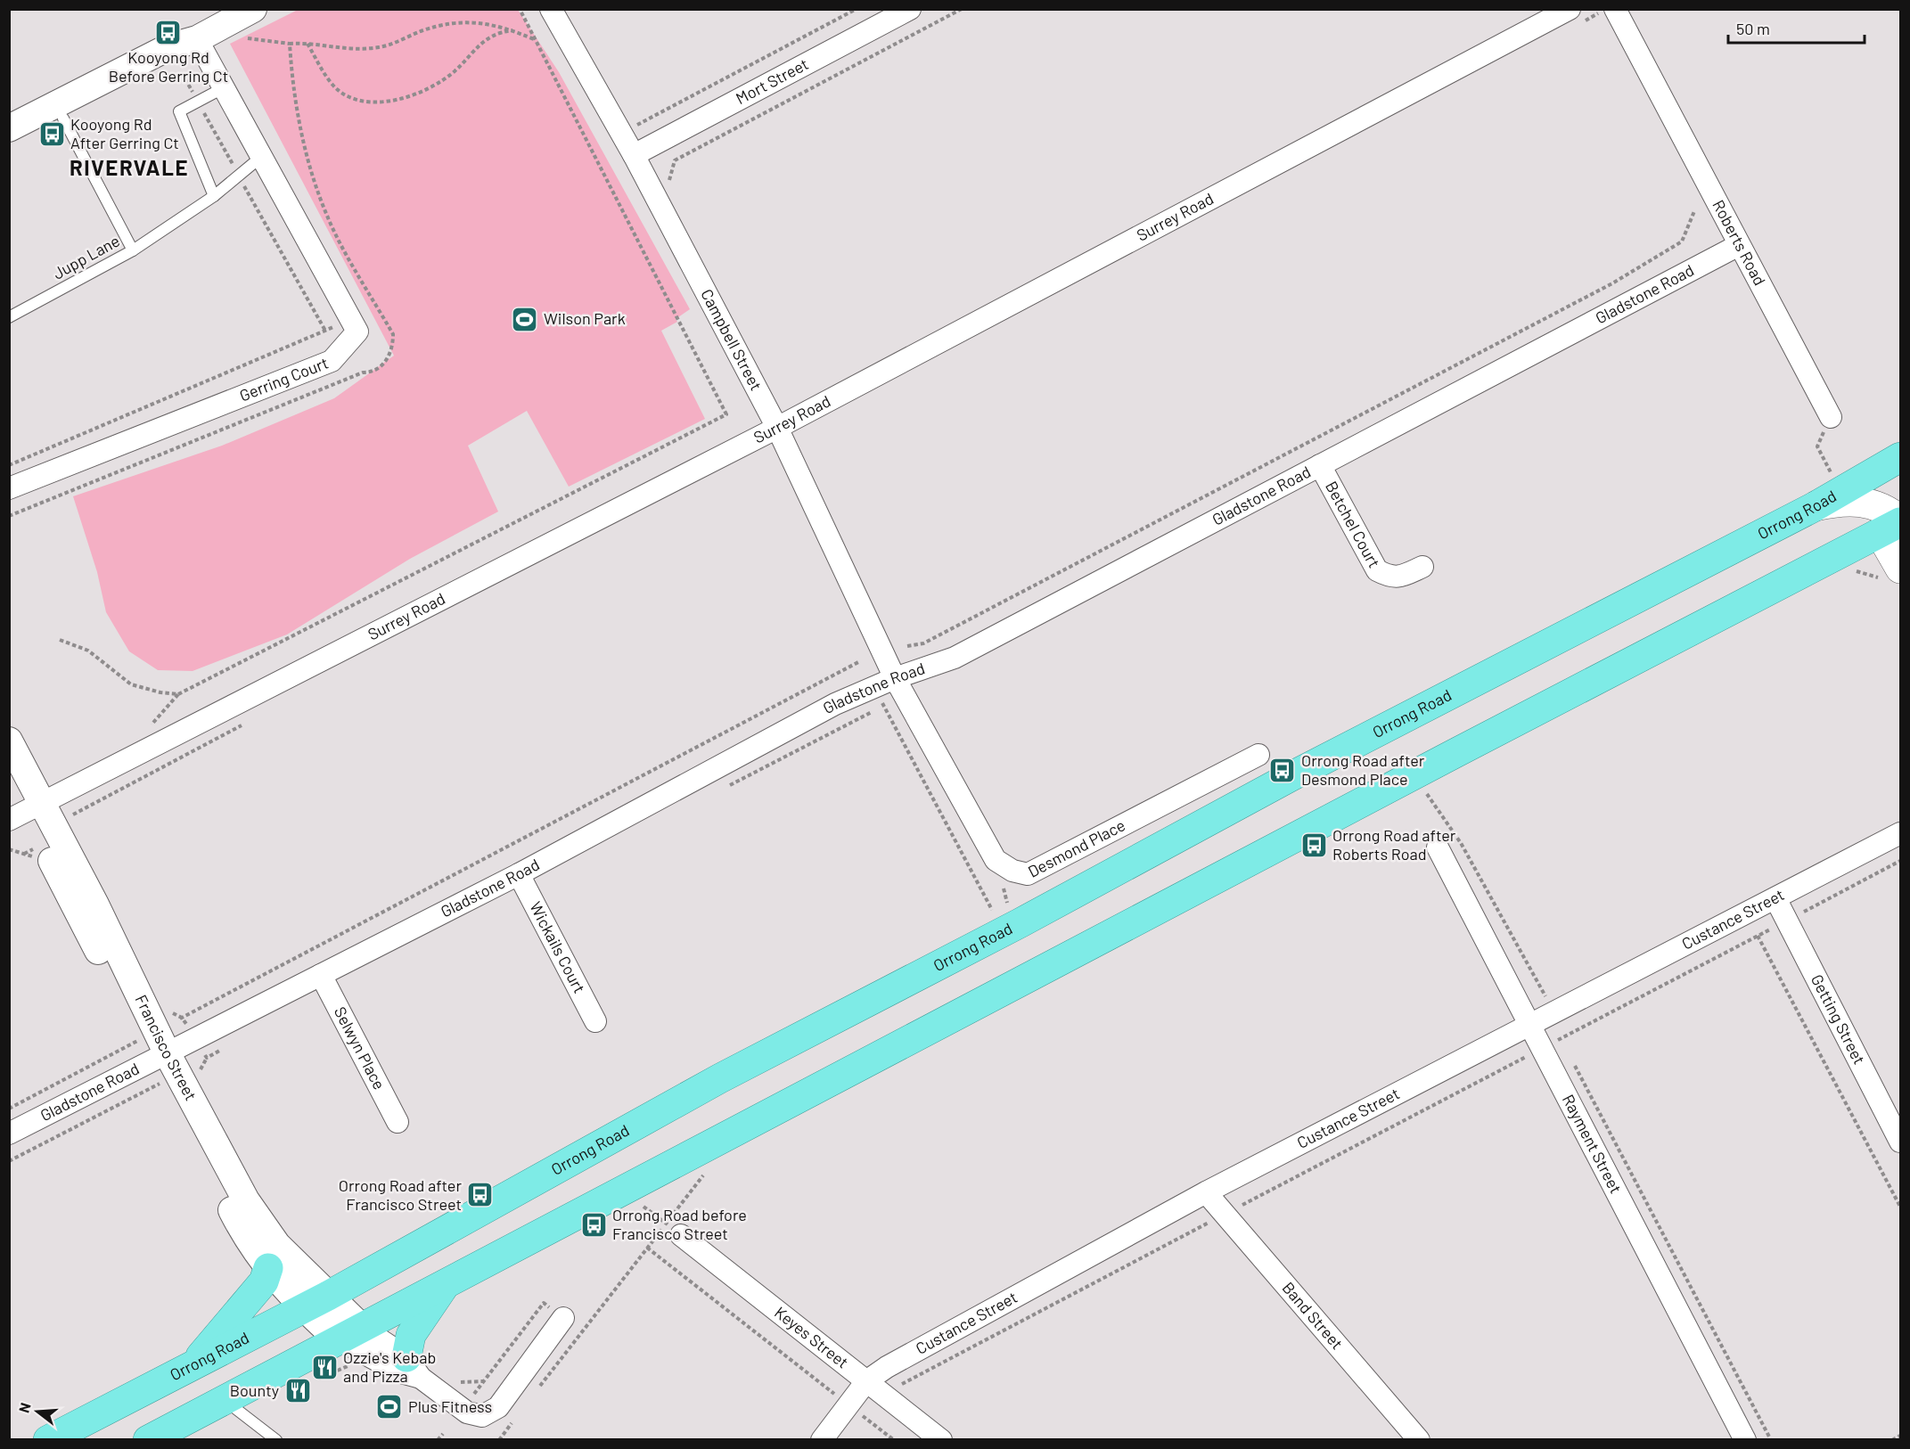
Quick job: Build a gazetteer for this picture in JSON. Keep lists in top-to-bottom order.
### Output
{
  "streets": {
    "highway": ["Orrong Road"],
    "street": [
      "Mort Street",
      "Surrey Road",
      "Roberts Road",
      "Gladstone Road",
      "Campbell Street",
      "Gerring Court",
      "Betchel Court",
      "Desmond Place",
      "Custance Street",
      "Wickails Court",
      "Getting Street",
      "Francisco Street",
      "Selwyn Place",
      "Rayment Street",
      "Band Street",
      "Keyes Street"
    ],
    "lane": ["Jupp Lane"]
  },
  "crossings": [
    ["Mort Street", "Campbell Street"],
    ["Surrey Road", "Campbell Street"],
    ["Surrey Road", "Francisco Street"],
    ["Roberts Road", "Gladstone Road"],
    ["Gladstone Road", "Campbell Street"],
    ["Gladstone Road", "Betchel Court"],
    ["Gladstone Road", "Desmond Place"],
    ["Gladstone Road", "Wickails Court"],
    ["Gladstone Road", "Francisco Street"],
    ["Gladstone Road", "Selwyn Place"],
    ["Campbell Street", "Desmond Place"],
    ["Orrong Road", "Francisco Street"],
    ["Custance Street", "Getting Street"],
    ["Custance Street", "Rayment Street"],
    ["Custance Street", "Band Street"],
    ["Custance Street", "Keyes Street"]
  ],
  "districts": ["RIVERVALE"],
  "places": {
    "bus stop": [
      "Kooyong Rd Before Gerring Ct",
      "Kooyong Rd After Gerring Ct",
      "Orrong Road after Desmond Place",
      "Orrong Road after Roberts Road",
      "Orrong Road after Francisco Street",
      "Orrong Road before Francisco Street"
    ],
    "sports": ["Wilson Park", "Plus Fitness"],
    "restaurant": ["Ozzie's Kebab and Pizza", "Bounty"]
  },
  "scale_bar": "50 m",
  "north": "left"
}
